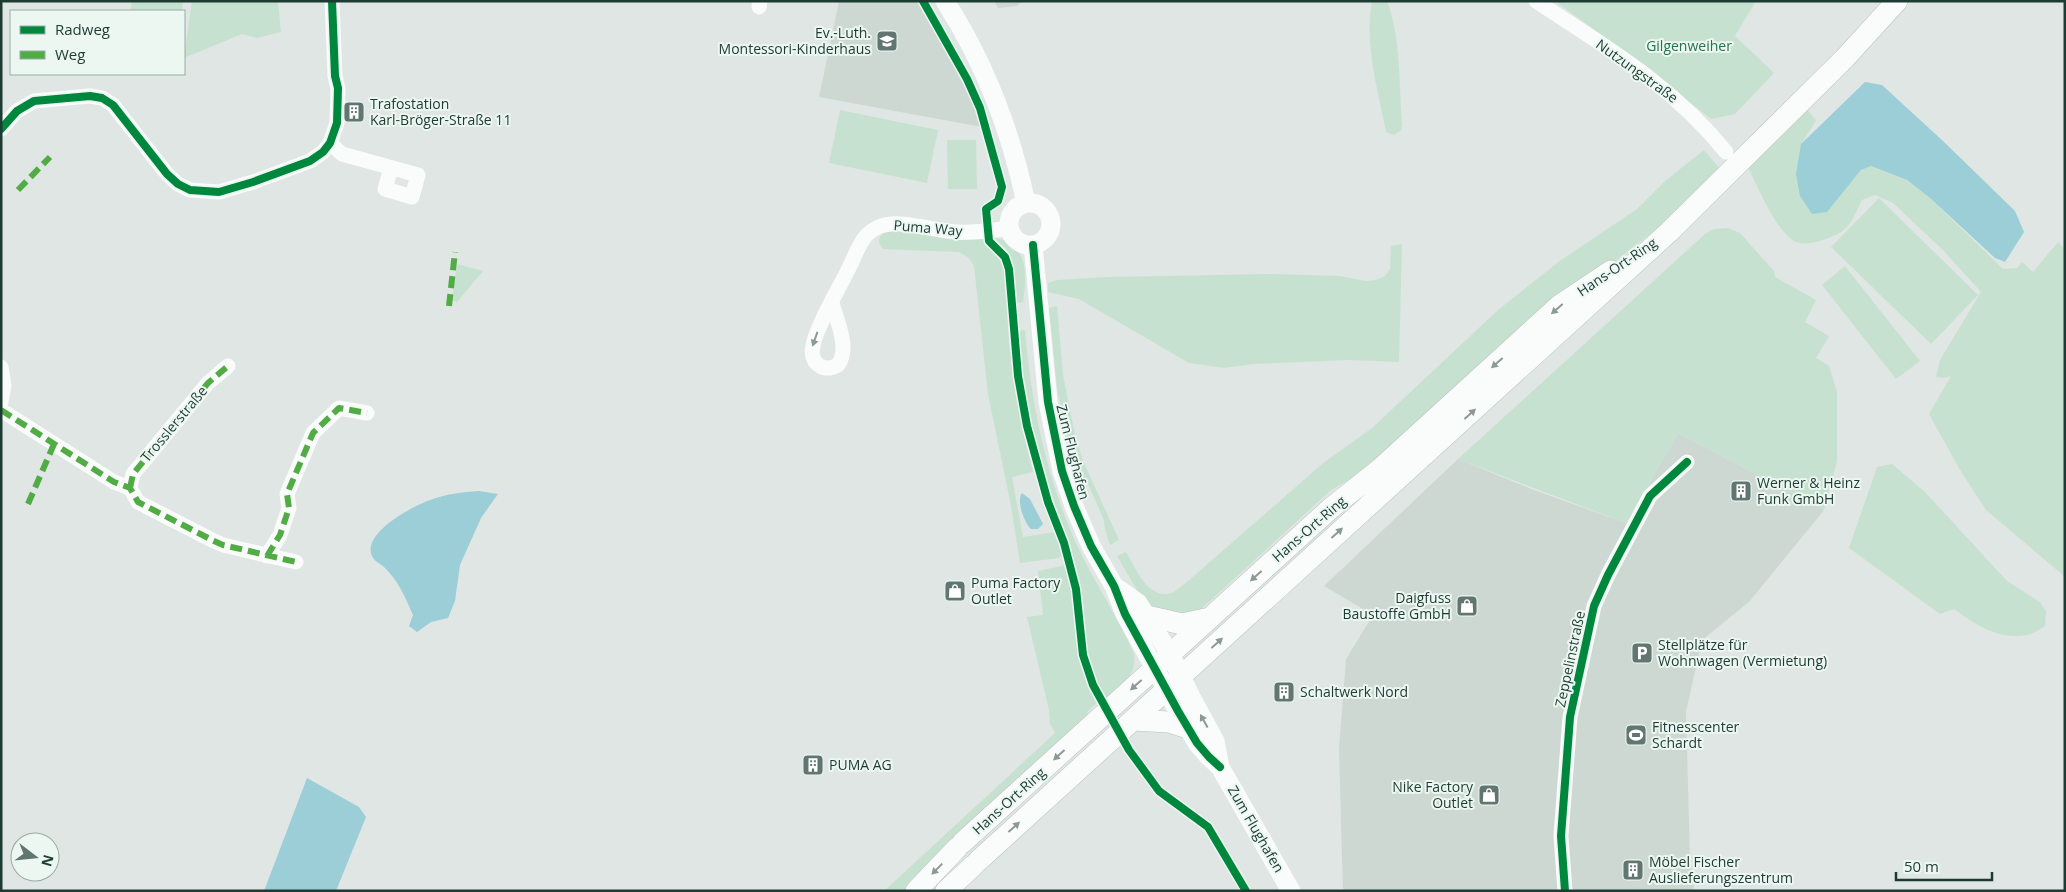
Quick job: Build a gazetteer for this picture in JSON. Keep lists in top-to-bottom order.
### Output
{
  "streets": {
    "main road": ["Hans-Ort-Ring"],
    "street": [
      "Nutzungstraße",
      "Puma Way",
      "Trosslerstraße",
      "Zum Flughafen",
      "Zeppelinstraße"
    ]
  },
  "crossings": [
    ["Puma Way", "Zum Flughafen"],
    ["Hans-Ort-Ring", "Zum Flughafen"]
  ],
  "parks": ["Gilgenweiher"],
  "places": {
    "school or university": ["Ev.-Luth. Montessori-Kinderhaus"],
    "building": [
      "Trafostation Karl-Bröger-Straße 11",
      "Werner & Heinz Funk GmbH",
      "Schaltwerk Nord",
      "PUMA AG",
      "Möbel Fischer Auslieferungszentrum"
    ],
    "shop": ["Puma Factory Outlet", "Daigfuss Baustoffe GmbH", "Nike Factory Outlet"],
    "parking": ["Stellplätze für Wohnwagen (Vermietung)"],
    "sports": ["Fitnesscenter Schardt"]
  },
  "legend": ["Radweg", "Weg"],
  "scale_bar": "50 m",
  "north": "right"
}
